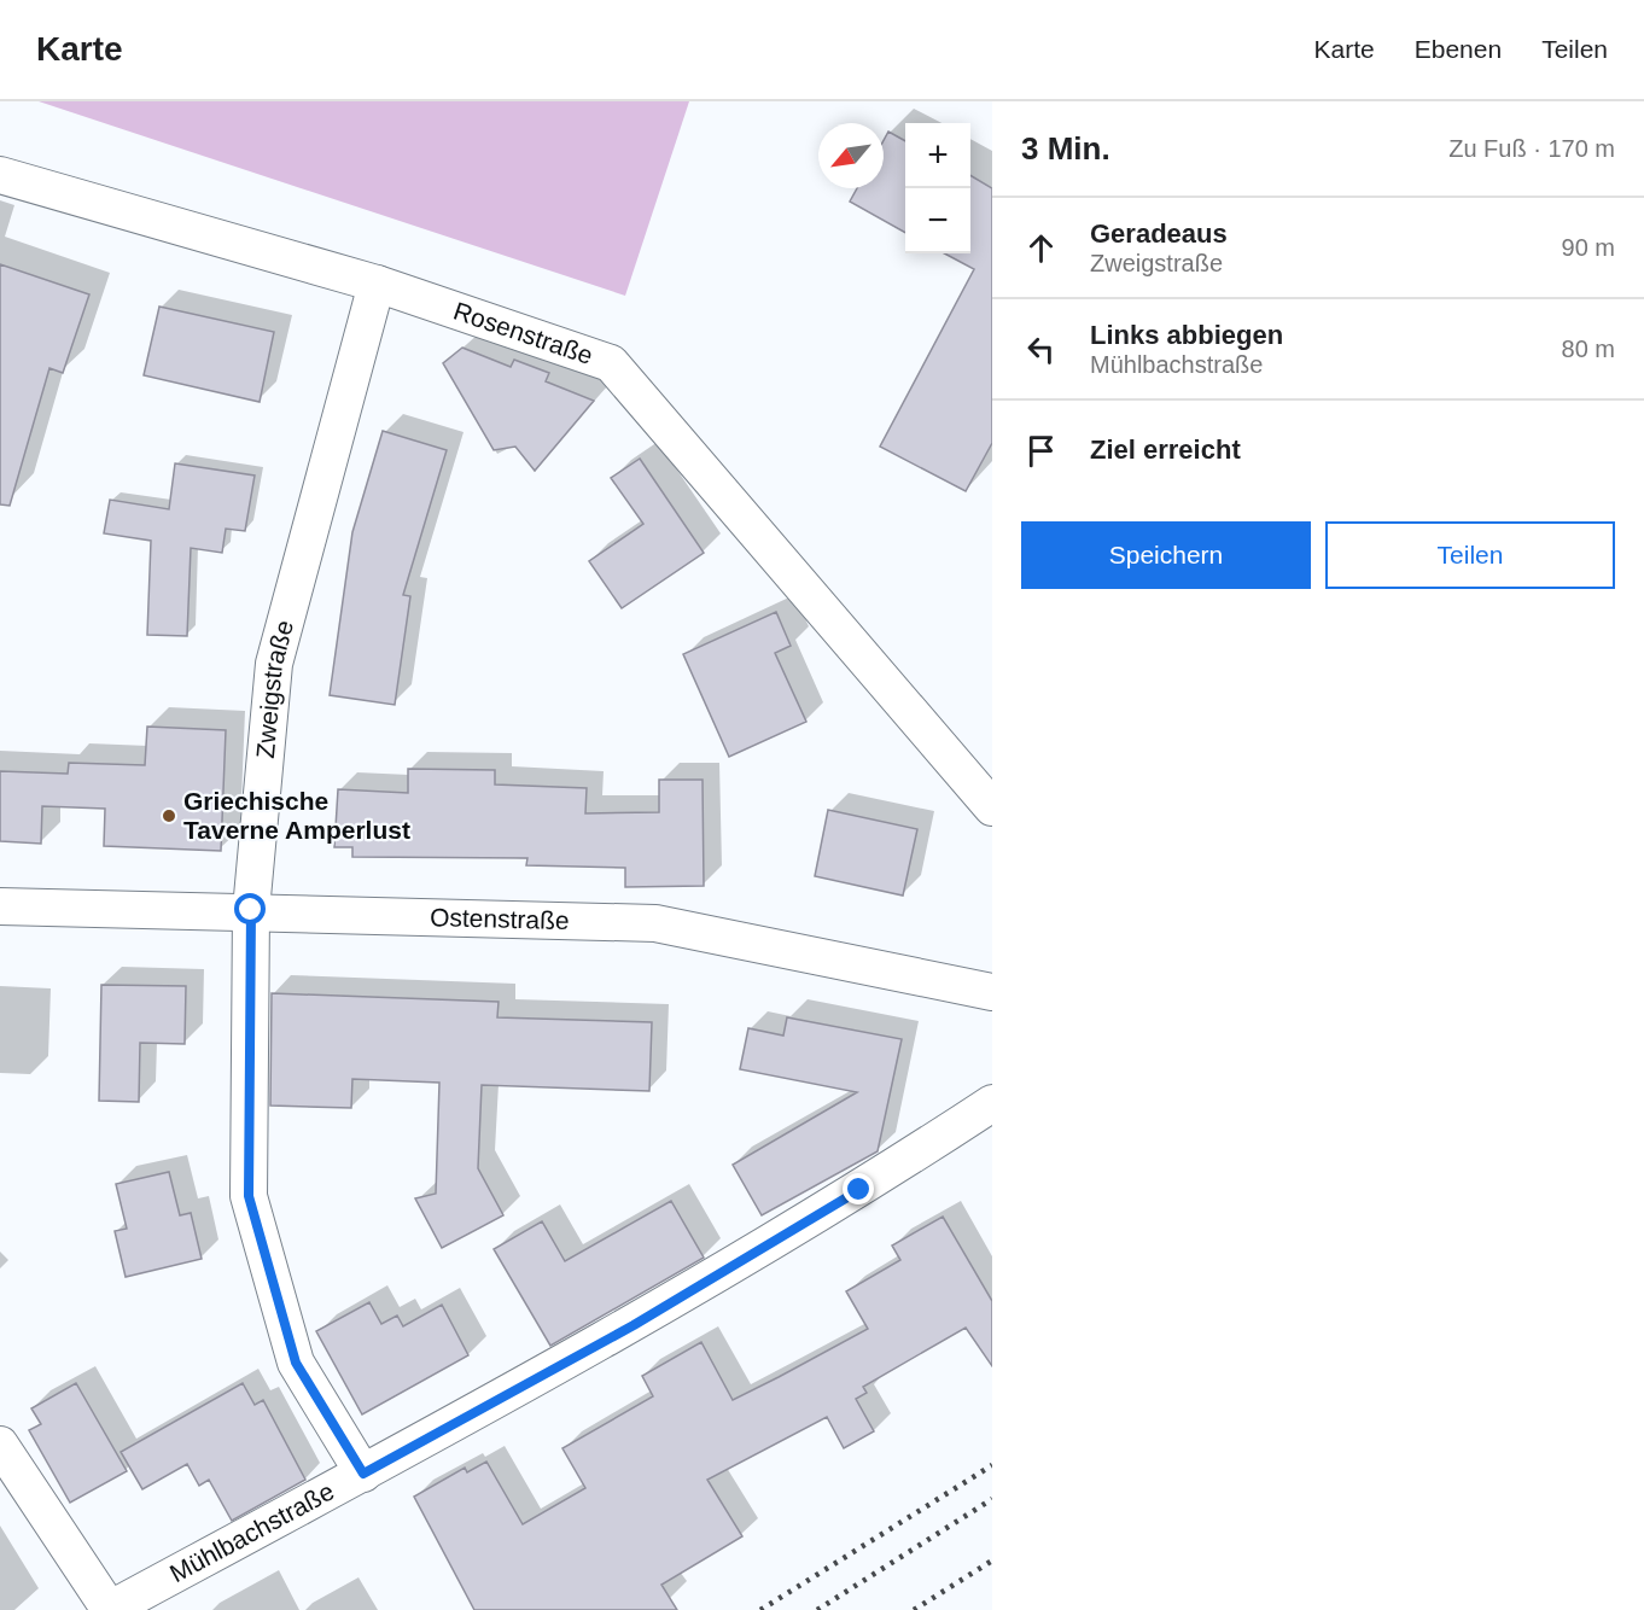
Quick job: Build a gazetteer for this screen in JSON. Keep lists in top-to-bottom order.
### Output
{
  "streets": {
    "street": [
      "Rosenstraße",
      "Zweigstraße",
      "Ostenstraße",
      "Mühlbachstraße"
    ]
  },
  "crossings": [
    ["Rosenstraße", "Zweigstraße"],
    ["Zweigstraße", "Ostenstraße"],
    ["Zweigstraße", "Mühlbachstraße"]
  ],
  "places": ["Griechische Taverne Amperlust"],
  "north": "bottom left",
  "page": {
    "header": "Karte",
    "nav": ["Karte", "Ebenen", "Teilen"],
    "heading": ["3 Min.", "Zu Fuß · 170 m"],
    "map_buttons": ["+", "−"],
    "list": [
      ["Geradeaus", "Zweigstraße", "90 m"],
      ["Links abbiegen", "Mühlbachstraße", "80 m"],
      "Ziel erreicht"
    ],
    "buttons": ["Speichern", "Teilen"]
  }
}
